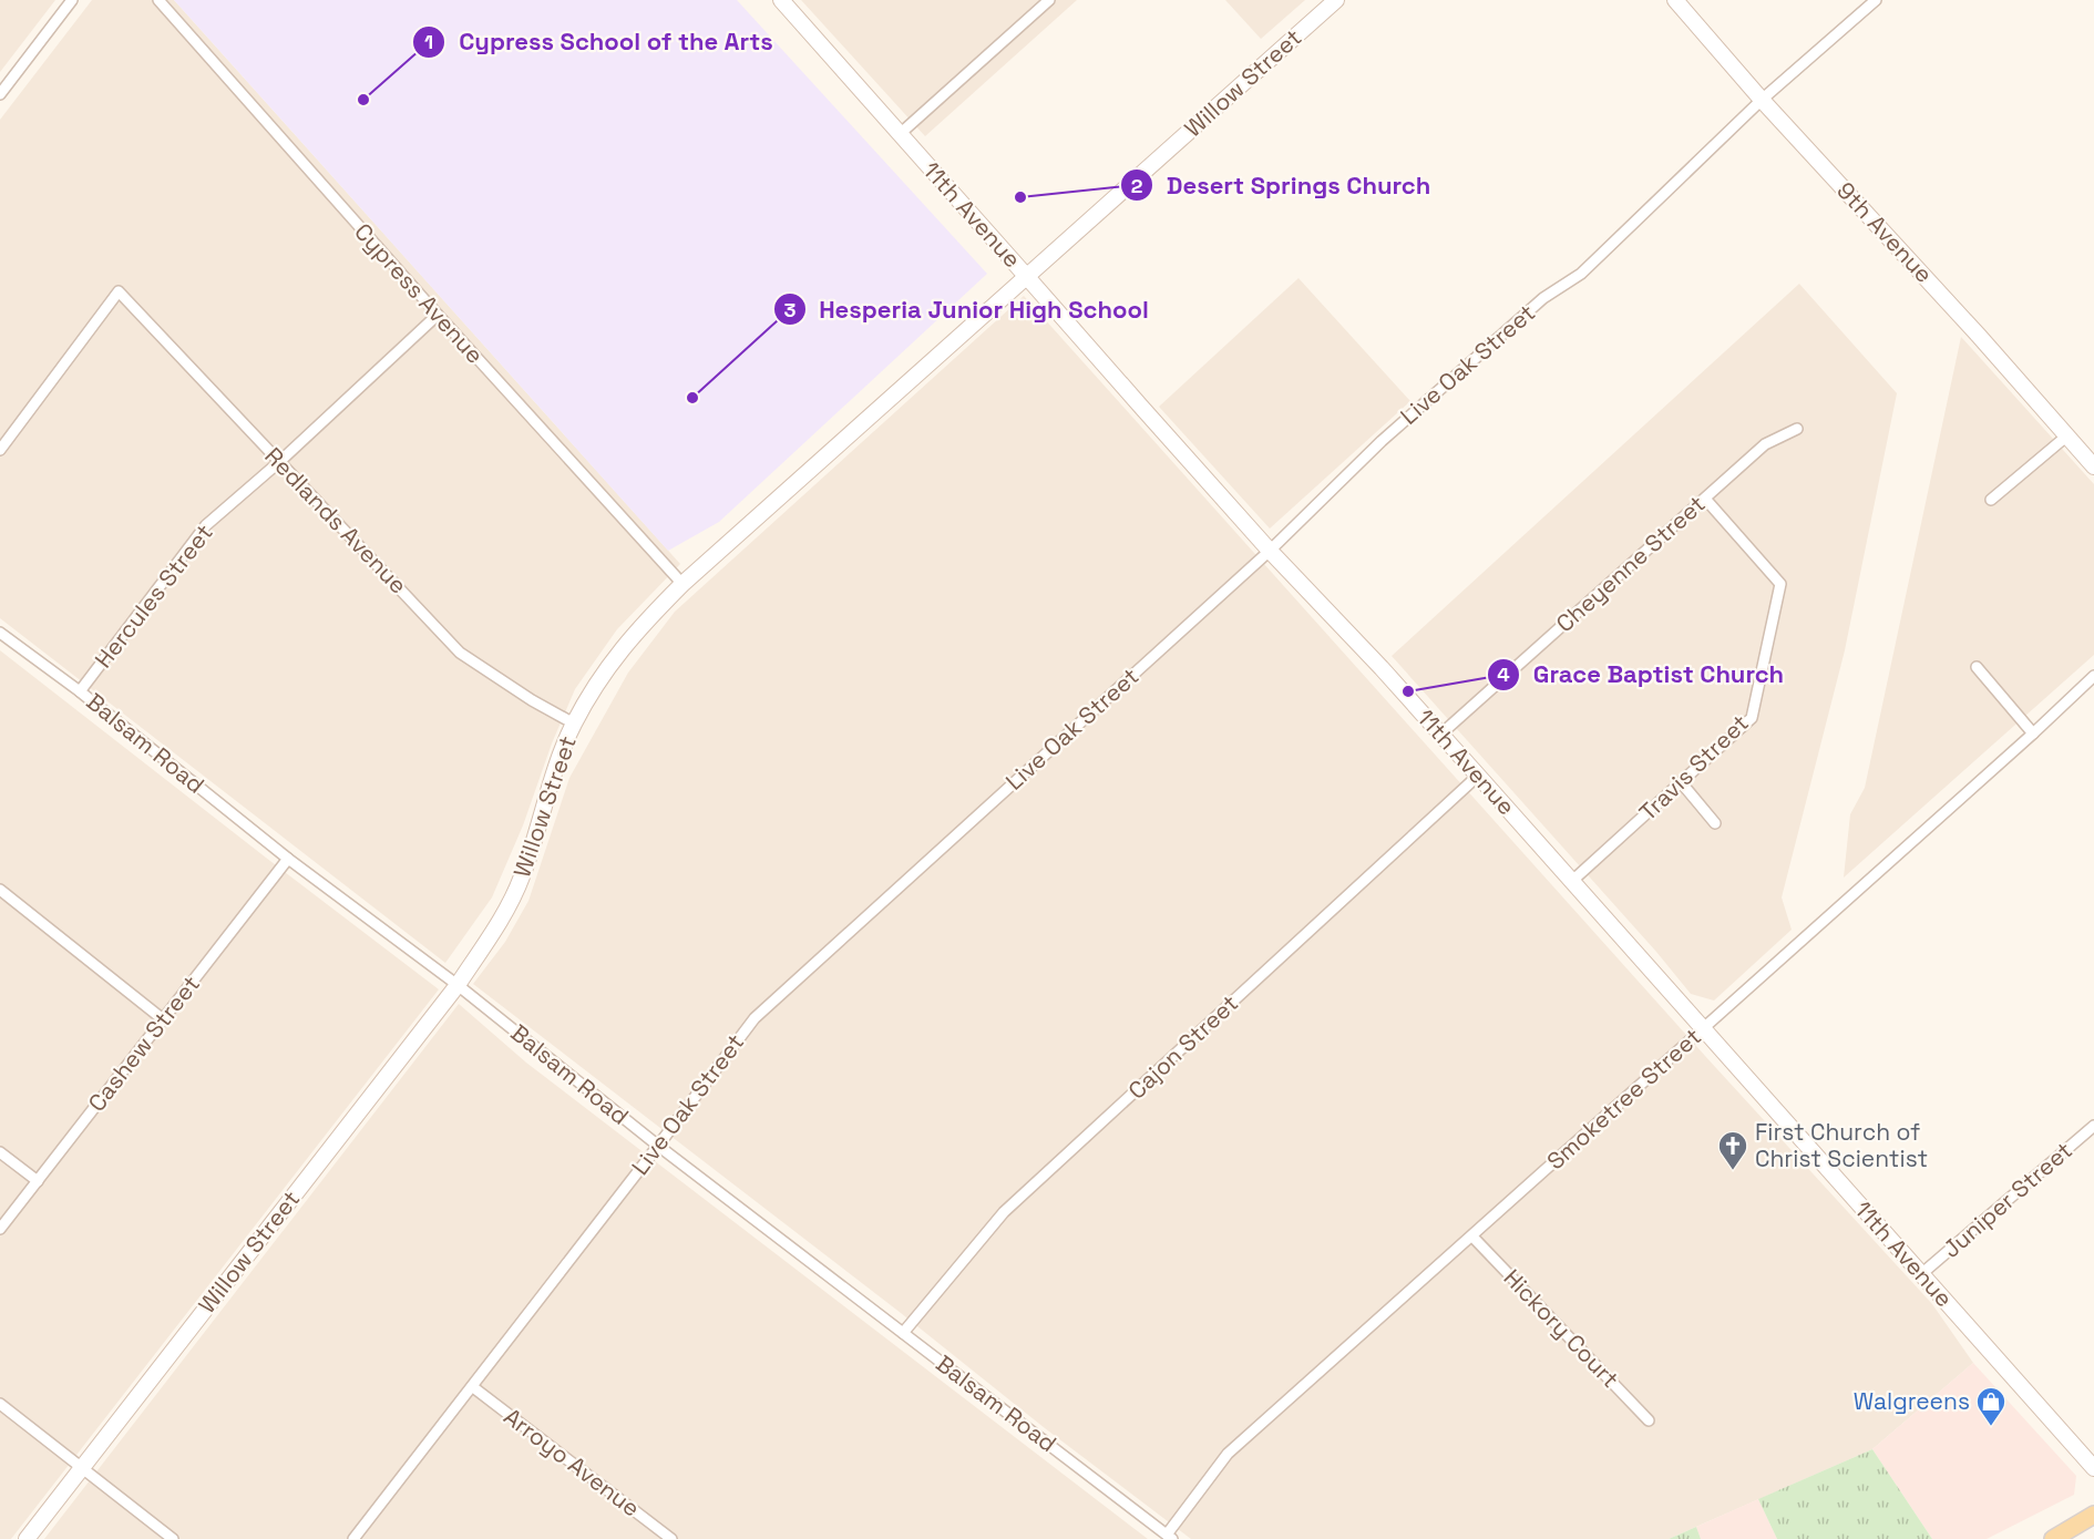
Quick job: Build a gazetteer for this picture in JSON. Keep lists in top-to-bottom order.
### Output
{
  "streets": {
    "street": [
      "Willow Street",
      "11th Avenue",
      "9th Avenue",
      "Cypress Avenue",
      "Live Oak Street",
      "Redlands Avenue",
      "Cheyenne Street",
      "Hercules Street",
      "Balsam Road",
      "Travis Street",
      "Cashew Street",
      "Cajon Street",
      "Smoketree Street",
      "Juniper Street",
      "Hickory Court",
      "Arroyo Avenue"
    ]
  },
  "crossings": [
    ["Willow Street", "11th Avenue"],
    ["Willow Street", "Cypress Avenue"],
    ["Willow Street", "Redlands Avenue"],
    ["Willow Street", "Balsam Road"],
    ["11th Avenue", "Live Oak Street"],
    ["11th Avenue", "Cheyenne Street"],
    ["11th Avenue", "Travis Street"],
    ["11th Avenue", "Cajon Street"],
    ["11th Avenue", "Smoketree Street"],
    ["11th Avenue", "Juniper Street"],
    ["9th Avenue", "Live Oak Street"],
    ["Cypress Avenue", "Hercules Street"],
    ["Live Oak Street", "Balsam Road"],
    ["Live Oak Street", "Arroyo Avenue"],
    ["Redlands Avenue", "Hercules Street"],
    ["Cheyenne Street", "Travis Street"],
    ["Hercules Street", "Balsam Road"],
    ["Balsam Road", "Cashew Street"],
    ["Balsam Road", "Cajon Street"],
    ["Balsam Road", "Smoketree Street"],
    ["Smoketree Street", "Hickory Court"]
  ],
  "places": {
    "other": [
      "Cypress School of the Arts",
      "Desert Springs Church",
      "Hesperia Junior High School",
      "Grace Baptist Church"
    ],
    "church": ["First Church of Christ Scientist"],
    "shop": ["Walgreens"]
  }
}
